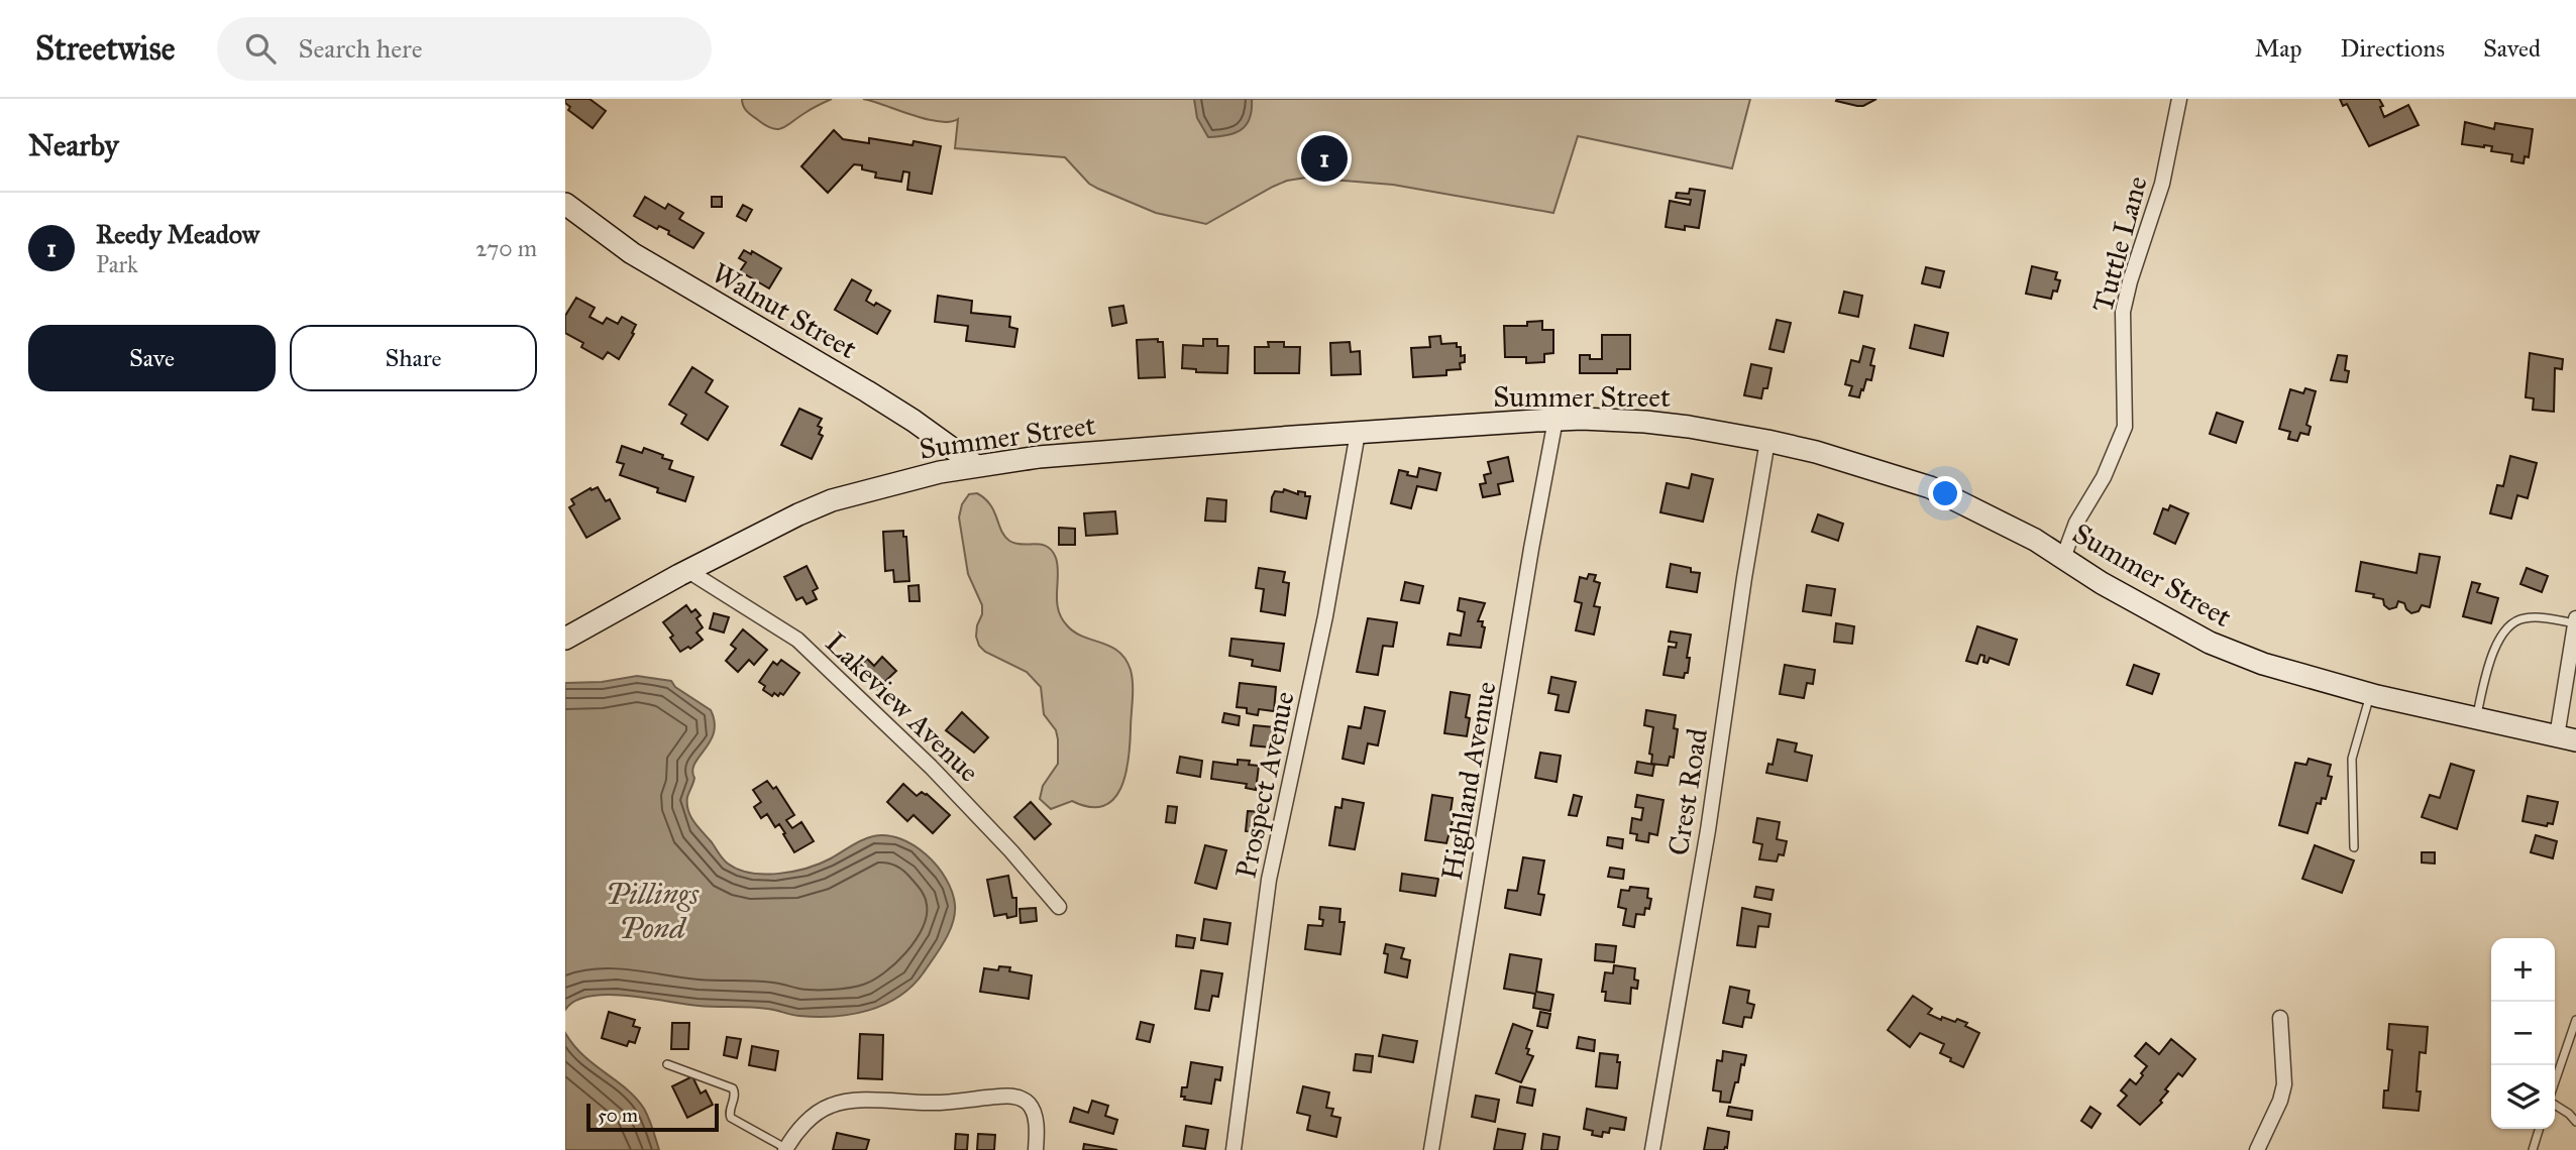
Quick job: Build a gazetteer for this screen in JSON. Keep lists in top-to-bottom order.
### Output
{
  "streets": {
    "main road": ["Walnut Street", "Summer Street"],
    "street": [
      "Tuttle Lane",
      "Lakeview Avenue",
      "Highland Avenue",
      "Prospect Avenue",
      "Crest Road"
    ]
  },
  "crossings": [
    ["Tuttle Lane", "Summer Street"],
    ["Walnut Street", "Summer Street"],
    ["Summer Street", "Lakeview Avenue"],
    ["Summer Street", "Highland Avenue"],
    ["Summer Street", "Prospect Avenue"],
    ["Summer Street", "Crest Road"]
  ],
  "water": ["Pillings Pond"],
  "scale_bar": "50 m",
  "page": {
    "header": "Streetwise",
    "search": "Search here",
    "nav": ["Map", "Directions", "Saved"],
    "heading": "Nearby",
    "pins": "1",
    "list": [
      {
        "mark": "1",
        "name": "Reedy Meadow",
        "note": "Park",
        "value": "270 m"
      }
    ],
    "buttons": ["Save", "Share"],
    "map_buttons": ["+", "−"],
    "scale": "50 m"
  }
}
